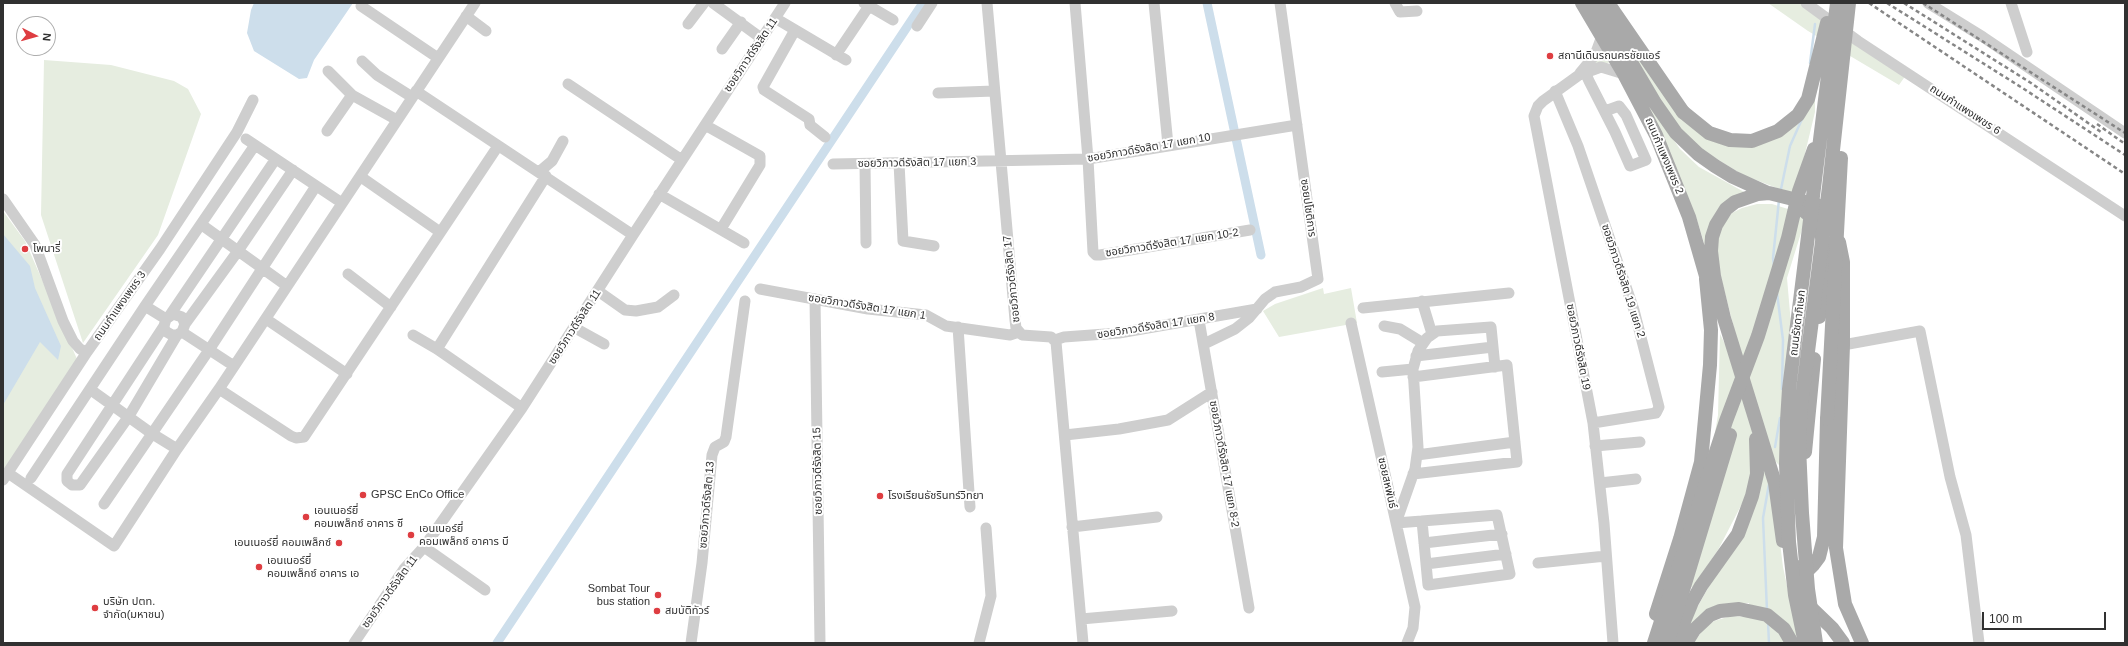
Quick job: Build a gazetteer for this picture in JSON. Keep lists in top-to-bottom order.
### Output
{
  "streets": {
    "main road": ["ถนนกำแพงเพชร 2", "ถนนรัชดาภิเษก"],
    "street": [
      "ซอยวิภาวดีรังสิต 11",
      "ถนนกำแพงเพชร 6",
      "ซอยวิภาวดีรังสิต 17 แยก 10",
      "ซอยวิภาวดีรังสิต 17 แยก 3",
      "ซอยปโชติการ",
      "ซอยวิภาวดีรังสิต 17 แยก 10-2",
      "ซอยวิภาวดีรังสิต 17",
      "ซอยวิภาวดีรังสิต 19 แยก 2",
      "ถนนกำแพงเพชร 3",
      "ซอยวิภาวดีรังสิต 17 แยก 1",
      "ซอยวิภาวดีรังสิต 17 แยก 8",
      "ซอยวิภาวดีรังสิต 19",
      "ซอยวิภาวดีรังสิต 17 แยก 8-2",
      "ซอยวิภาวดีรังสิต 15",
      "ซอยสหพันธ์",
      "ซอยวิภาวดีรังสิต 13"
    ]
  },
  "crossings": [
    ["ซอยวิภาวดีรังสิต 17 แยก 10", "ซอยวิภาวดีรังสิต 17 แยก 3"],
    ["ซอยวิภาวดีรังสิต 17 แยก 10", "ซอยปโชติการ"],
    ["ซอยวิภาวดีรังสิต 17 แยก 10", "ซอยวิภาวดีรังสิต 17 แยก 10-2"],
    ["ซอยวิภาวดีรังสิต 17 แยก 10", "ซอยวิภาวดีรังสิต 17"],
    ["ถนนกำแพงเพชร 2", "ซอยวิภาวดีรังสิต 19"],
    ["ซอยวิภาวดีรังสิต 17 แยก 3", "ซอยวิภาวดีรังสิต 17"],
    ["ซอยปโชติการ", "ซอยวิภาวดีรังสิต 17 แยก 8"],
    ["ซอยปโชติการ", "ซอยวิภาวดีรังสิต 17 แยก 8-2"],
    ["ซอยวิภาวดีรังสิต 17", "ซอยวิภาวดีรังสิต 17 แยก 1"],
    ["ซอยวิภาวดีรังสิต 17", "ซอยวิภาวดีรังสิต 17 แยก 8"],
    ["ซอยวิภาวดีรังสิต 19 แยก 2", "ซอยวิภาวดีรังสิต 19"],
    ["ซอยวิภาวดีรังสิต 17 แยก 1", "ซอยวิภาวดีรังสิต 15"],
    ["ซอยวิภาวดีรังสิต 17 แยก 8", "ซอยวิภาวดีรังสิต 17 แยก 8-2"]
  ],
  "places": [
    "สถานีเดินรถนครชัยแอร์",
    "โพนารี่",
    "GPSC EnCo Office",
    "โรงเรียนธัชรินทร์วิทยา",
    "เอนเนอร์ยี่ คอมเพล็กซ์ อาคาร ซี",
    "เอนเนอร์ยี่ คอมเพล็กซ์ อาคาร บี",
    "เอนเนอร์ยี่ คอมเพล็กซ์",
    "เอนเนอร์ยี่ คอมเพล็กซ์ อาคาร เอ",
    "Sombat Tour bus station",
    "บริษัท ปตท. จำกัด(มหาชน)",
    "สมบัติทัวร์"
  ],
  "scale_bar": "100 m",
  "north": "right"
}
